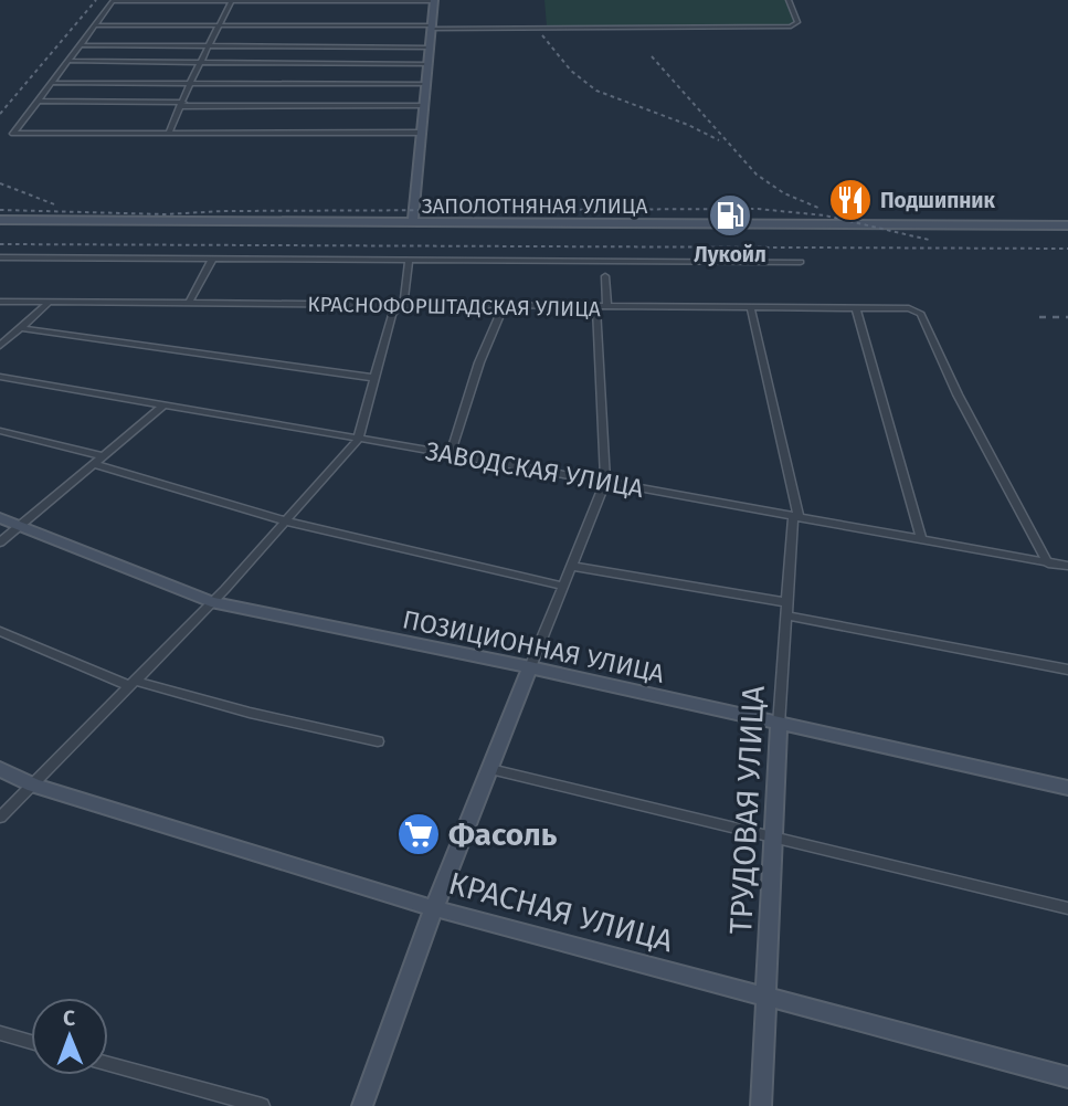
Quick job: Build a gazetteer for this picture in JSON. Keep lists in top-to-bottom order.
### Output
{
  "streets": {
    "street": [
      "ЗАПОЛОТНЯНАЯ УЛИЦА",
      "КРАСНОФОРШТАДСКАЯ УЛИЦА",
      "ЗАВОДСКАЯ УЛИЦА",
      "ПОЗИЦИОННАЯ УЛИЦА",
      "ТРУДОВАЯ УЛИЦА",
      "КРАСНАЯ УЛИЦА"
    ]
  },
  "crossings": [
    ["КРАСНОФОРШТАДСКАЯ УЛИЦА", "ЗАВОДСКАЯ УЛИЦА"],
    ["КРАСНОФОРШТАДСКАЯ УЛИЦА", "ТРУДОВАЯ УЛИЦА"],
    ["ЗАВОДСКАЯ УЛИЦА", "ТРУДОВАЯ УЛИЦА"],
    ["ПОЗИЦИОННАЯ УЛИЦА", "ТРУДОВАЯ УЛИЦА"],
    ["ТРУДОВАЯ УЛИЦА", "КРАСНАЯ УЛИЦА"]
  ],
  "places": {
    "restaurant": ["Подшипник"],
    "fuel station": ["Лукойл"],
    "supermarket": ["Фасоль"]
  },
  "north": "top"
}
